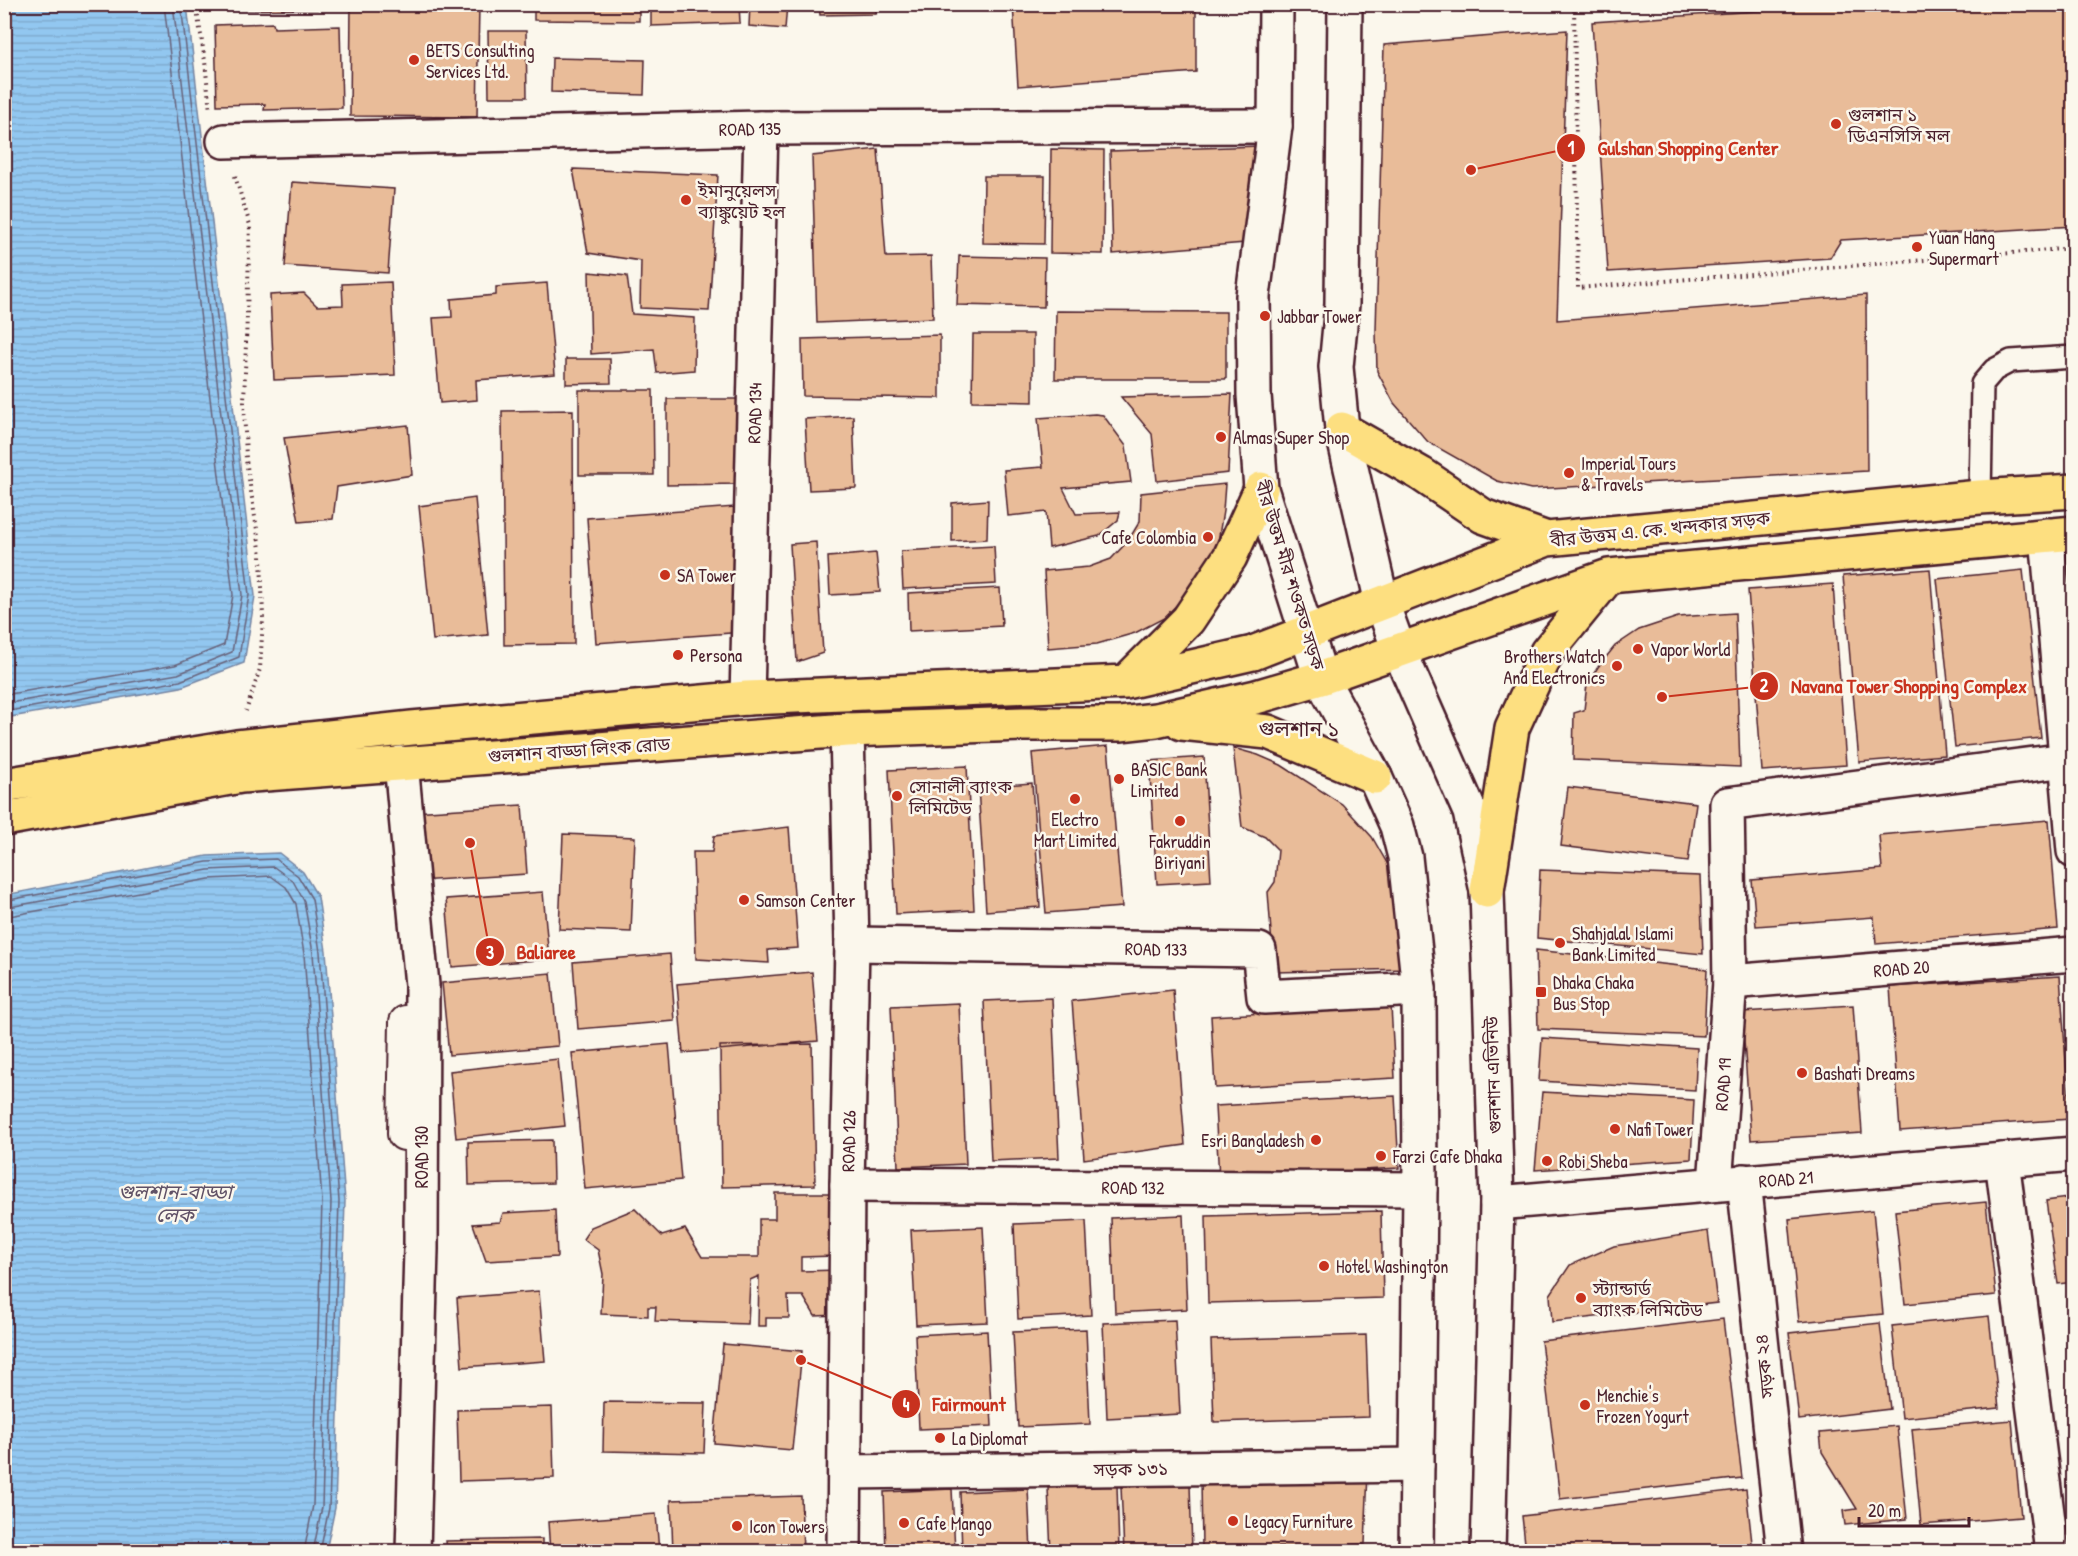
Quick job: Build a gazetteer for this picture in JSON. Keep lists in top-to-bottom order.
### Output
{
  "streets": {
    "main road": ["বীর উত্তম এ. কে. খন্দকার সড়ক", "গুলশান বাড্ডা লিংক রোড"],
    "street": [
      "ROAD 135",
      "ROAD 134",
      "বীর উত্তম মীর শওকত সড়ক",
      "ROAD 133",
      "ROAD 20",
      "গুলশান এভিনিউ",
      "ROAD 19",
      "ROAD 126",
      "ROAD 130",
      "ROAD 21",
      "ROAD 132",
      "সড়ক ২৪",
      "সড়ক ১৩১"
    ]
  },
  "crossings": [
    ["ROAD 135", "ROAD 134"],
    ["ROAD 135", "বীর উত্তম মীর শওকত সড়ক"],
    ["ROAD 134", "গুলশান বাড্ডা লিংক রোড"],
    ["বীর উত্তম এ. কে. খন্দকার সড়ক", "বীর উত্তম মীর শওকত সড়ক"],
    ["বীর উত্তম এ. কে. খন্দকার সড়ক", "গুলশান বাড্ডা লিংক রোড"],
    ["গুলশান বাড্ডা লিংক রোড", "ROAD 126"],
    ["গুলশান বাড্ডা লিংক রোড", "ROAD 130"],
    ["ROAD 133", "ROAD 126"],
    ["ROAD 20", "ROAD 19"],
    ["গুলশান এভিনিউ", "ROAD 21"],
    ["ROAD 19", "ROAD 21"],
    ["ROAD 19", "সড়ক ২৪"],
    ["ROAD 126", "ROAD 132"],
    ["ROAD 126", "সড়ক ১৩১"],
    ["ROAD 21", "সড়ক ২৪"]
  ],
  "districts": ["গুলশান ১"],
  "water": ["গুলশান-বাড্ডা লেক"],
  "places": {
    "other": [
      "BETS Consulting Services Ltd.",
      "গুলশান ১ ডিএনসিসি মল",
      "Gulshan Shopping Center",
      "ইমানুয়েলস ব্যাঙ্কুয়েট হল",
      "Yuan Hang Supermart",
      "Jabbar Tower",
      "Almas Super Shop",
      "Imperial Tours & Travels",
      "Cafe Colombia",
      "SA Tower",
      "Vapor World",
      "Persona",
      "Brothers Watch And Electronics",
      "Navana Tower Shopping Complex",
      "BASIC Bank Limited",
      "সোনালী ব্যাংক লিমিটেড",
      "Electro Mart Limited",
      "Fakruddin Biriyani",
      "Baliaree",
      "Samson Center",
      "Shahjalal Islami Bank Limited",
      "Bashati Dreams",
      "Nafi Tower",
      "Esri Bangladesh",
      "Farzi Cafe Dhaka",
      "Robi Sheba",
      "Hotel Washington",
      "স্ট্যান্ডার্ড ব্যাংক লিমিটেড",
      "Fairmount",
      "Menchie's Frozen Yogurt",
      "La Diplomat",
      "Legacy Furniture",
      "Cafe Mango",
      "Icon Towers"
    ],
    "transit": ["Dhaka Chaka Bus Stop"]
  },
  "scale_bar": "20 m"
}
